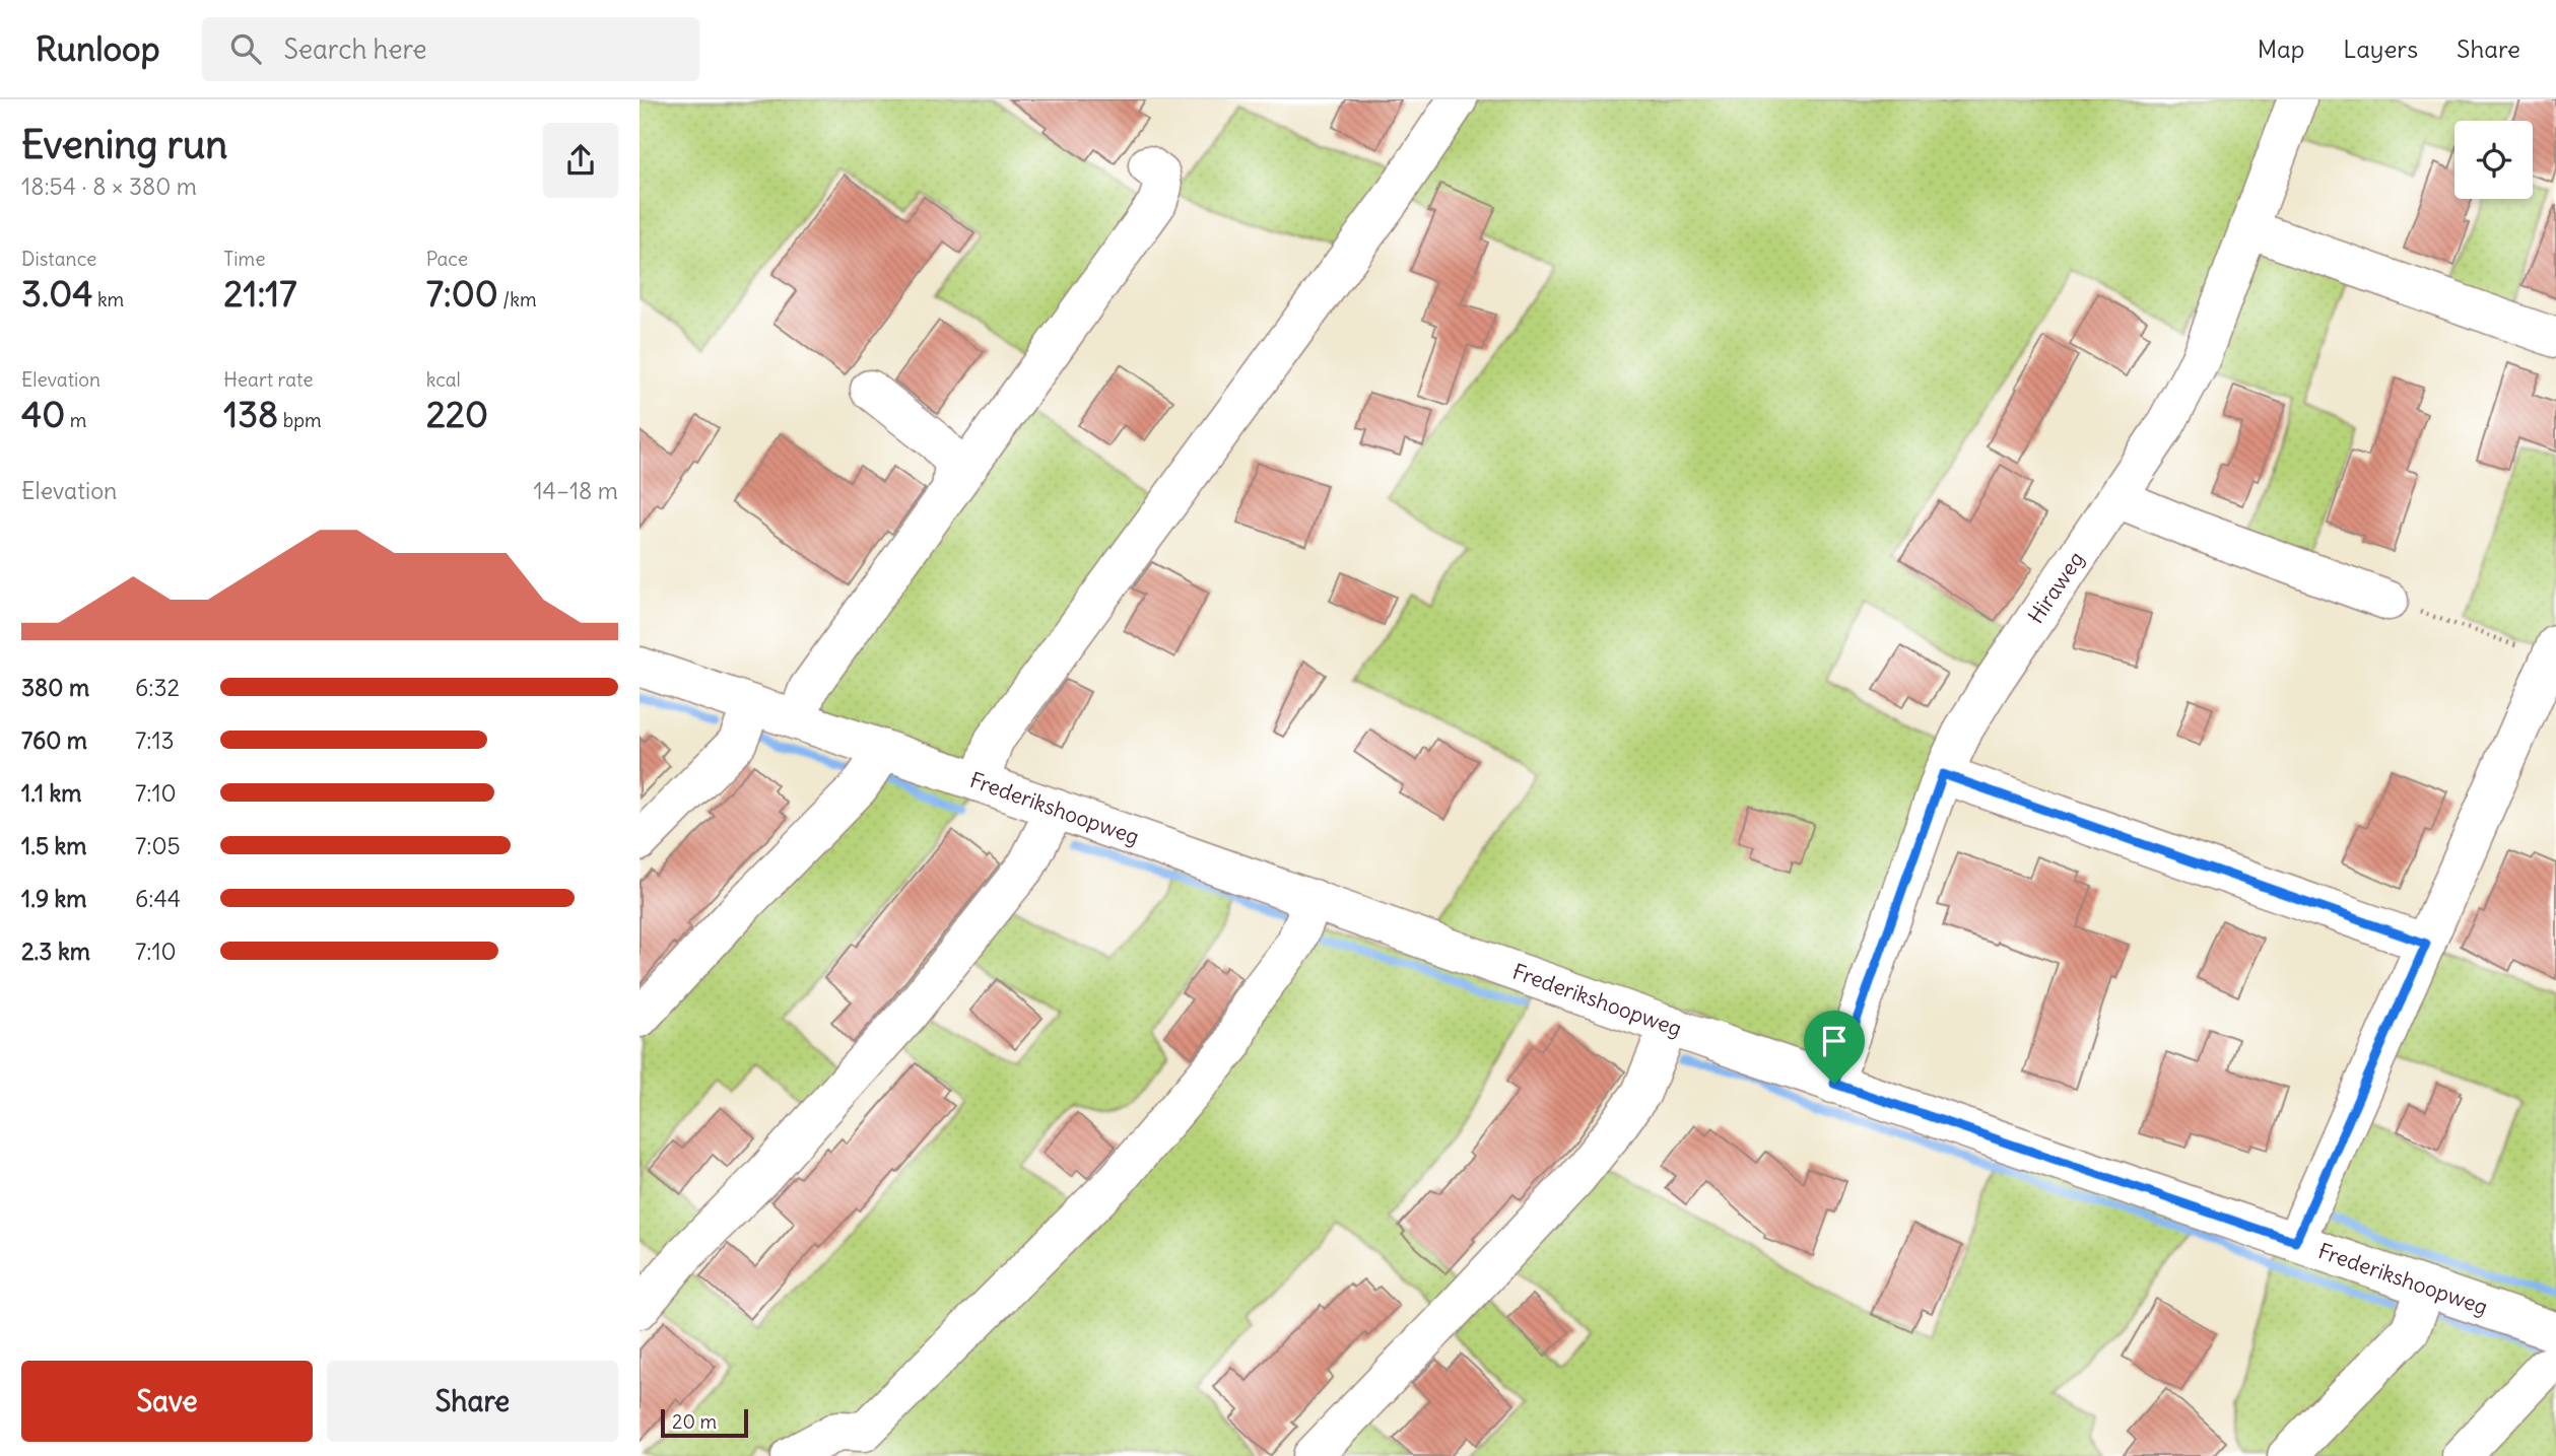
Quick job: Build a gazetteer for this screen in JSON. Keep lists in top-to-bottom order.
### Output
{
  "streets": {
    "street": ["Hiraweg", "Frederikshoopweg"]
  },
  "crossings": [
    ["Hiraweg", "Frederikshoopweg"]
  ],
  "scale_bar": "20 m",
  "page": {
    "header": "Runloop",
    "search": "Search here",
    "nav": ["Map", "Layers", "Share"],
    "heading": ["Evening run", "18:54 · 8 × 380 m"],
    "stats": [
      ["Distance", "3.04 km"],
      ["Time", "21:17"],
      ["Pace", "7:00 /km"],
      ["Elevation", "40 m"],
      ["Heart rate", "138 bpm"],
      ["kcal", "220"]
    ],
    "chart": ["Elevation", "14–18 m"],
    "list": [
      {
        "name": "380 m",
        "note": "6:32"
      },
      {
        "name": "760 m",
        "note": "7:13"
      },
      {
        "name": "1.1 km",
        "note": "7:10"
      },
      {
        "name": "1.5 km",
        "note": "7:05"
      },
      {
        "name": "1.9 km",
        "note": "6:44"
      },
      {
        "name": "2.3 km",
        "note": "7:10"
      }
    ],
    "buttons": ["Save", "Share"],
    "scale": "20 m"
  }
}
